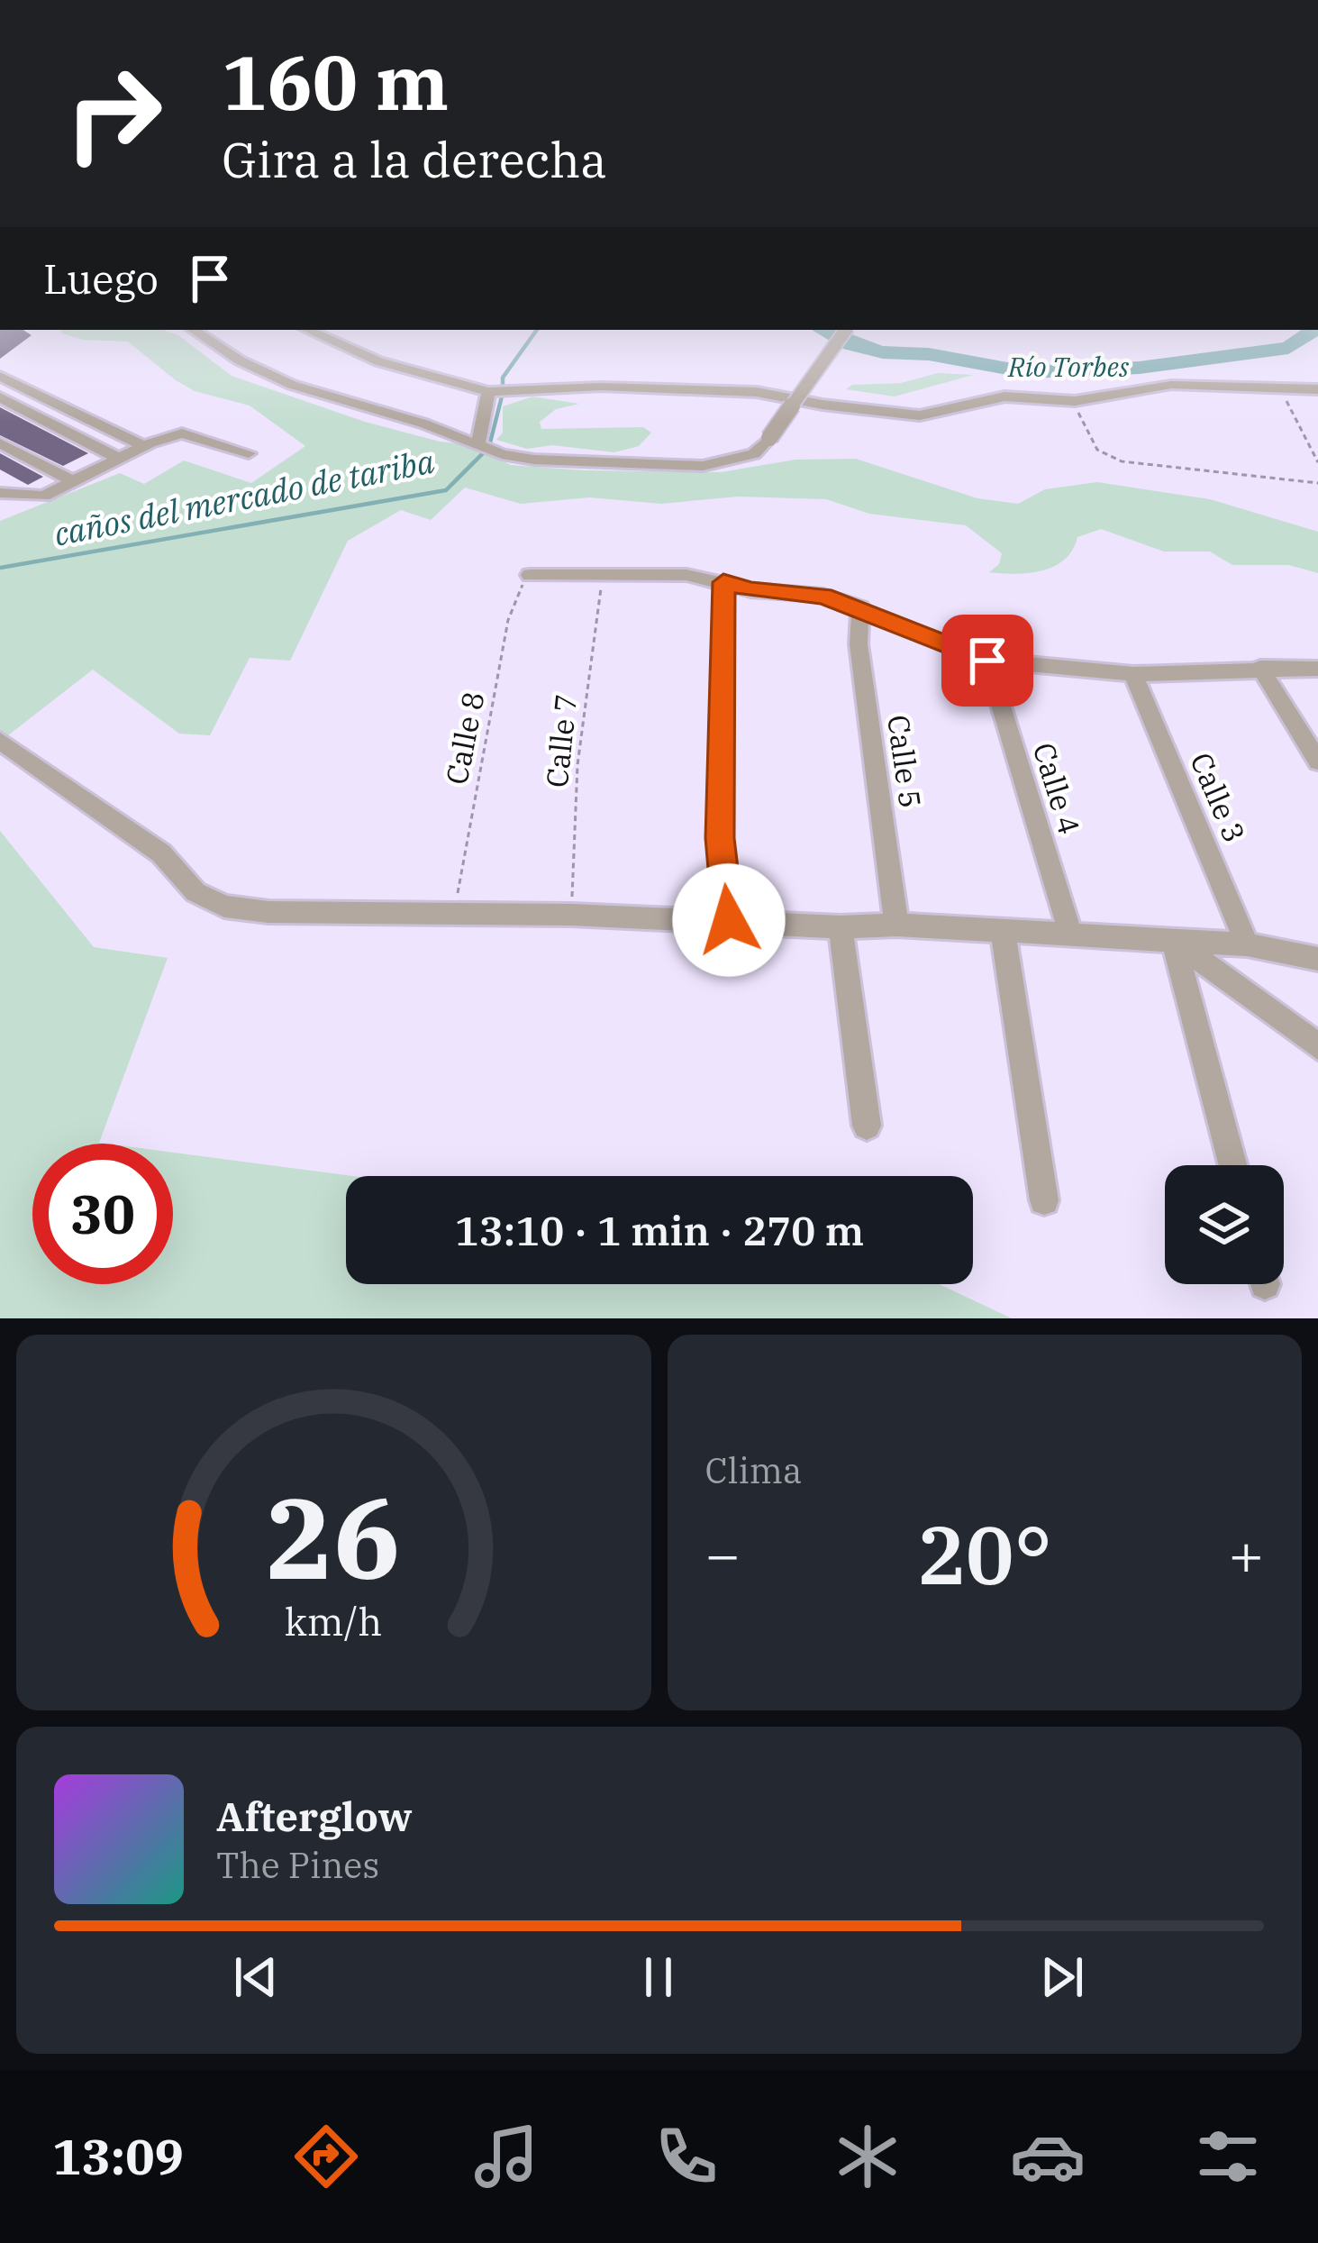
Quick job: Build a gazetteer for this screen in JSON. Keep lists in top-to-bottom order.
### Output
{
  "streets": {
    "street": ["Calle 5", "Calle 4", "Calle 3"],
    "path": ["Calle 8", "Calle 7"]
  },
  "water": ["Río Torbes", "caños del mercado de tariba"],
  "page": {
    "turn": ["160 m", "Gira a la derecha"],
    "then": "Luego",
    "limit": "30",
    "trip": "13:10 · 1 min · 270 m",
    "tile": "Clima",
    "heat": ["−", "20°", "+"],
    "song": ["Afterglow", "The Pines"],
    "tabs": "13:09",
    "gauge": ["26", "km/h"]
  }
}
